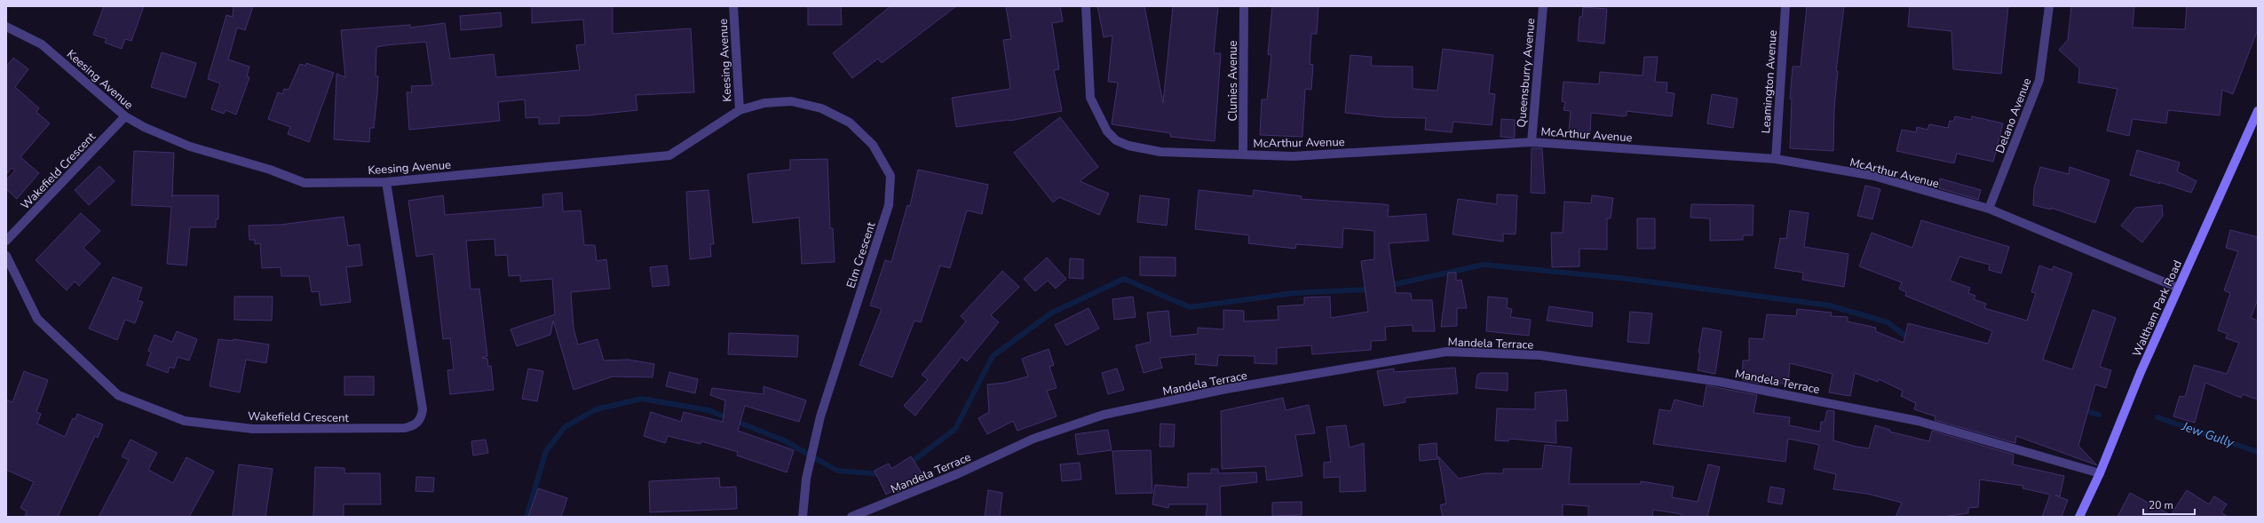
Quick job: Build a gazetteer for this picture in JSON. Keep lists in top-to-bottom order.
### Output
{
  "streets": {
    "main road": ["Waltham Park Road"],
    "street": [
      "Keesing Avenue",
      "Queensburry Avenue",
      "Clunies Avenue",
      "Leamington Avenue",
      "Delano Avenue",
      "McArthur Avenue",
      "Wakefield Crescent",
      "Elm Crescent",
      "Mandela Terrace"
    ]
  },
  "crossings": [
    ["Keesing Avenue", "Wakefield Crescent"],
    ["Keesing Avenue", "Elm Crescent"],
    ["Queensburry Avenue", "McArthur Avenue"],
    ["Clunies Avenue", "McArthur Avenue"],
    ["Leamington Avenue", "McArthur Avenue"],
    ["Delano Avenue", "McArthur Avenue"],
    ["McArthur Avenue", "Waltham Park Road"],
    ["Waltham Park Road", "Mandela Terrace"]
  ],
  "water": ["Jew Gully"],
  "scale_bar": "20 m"
}
